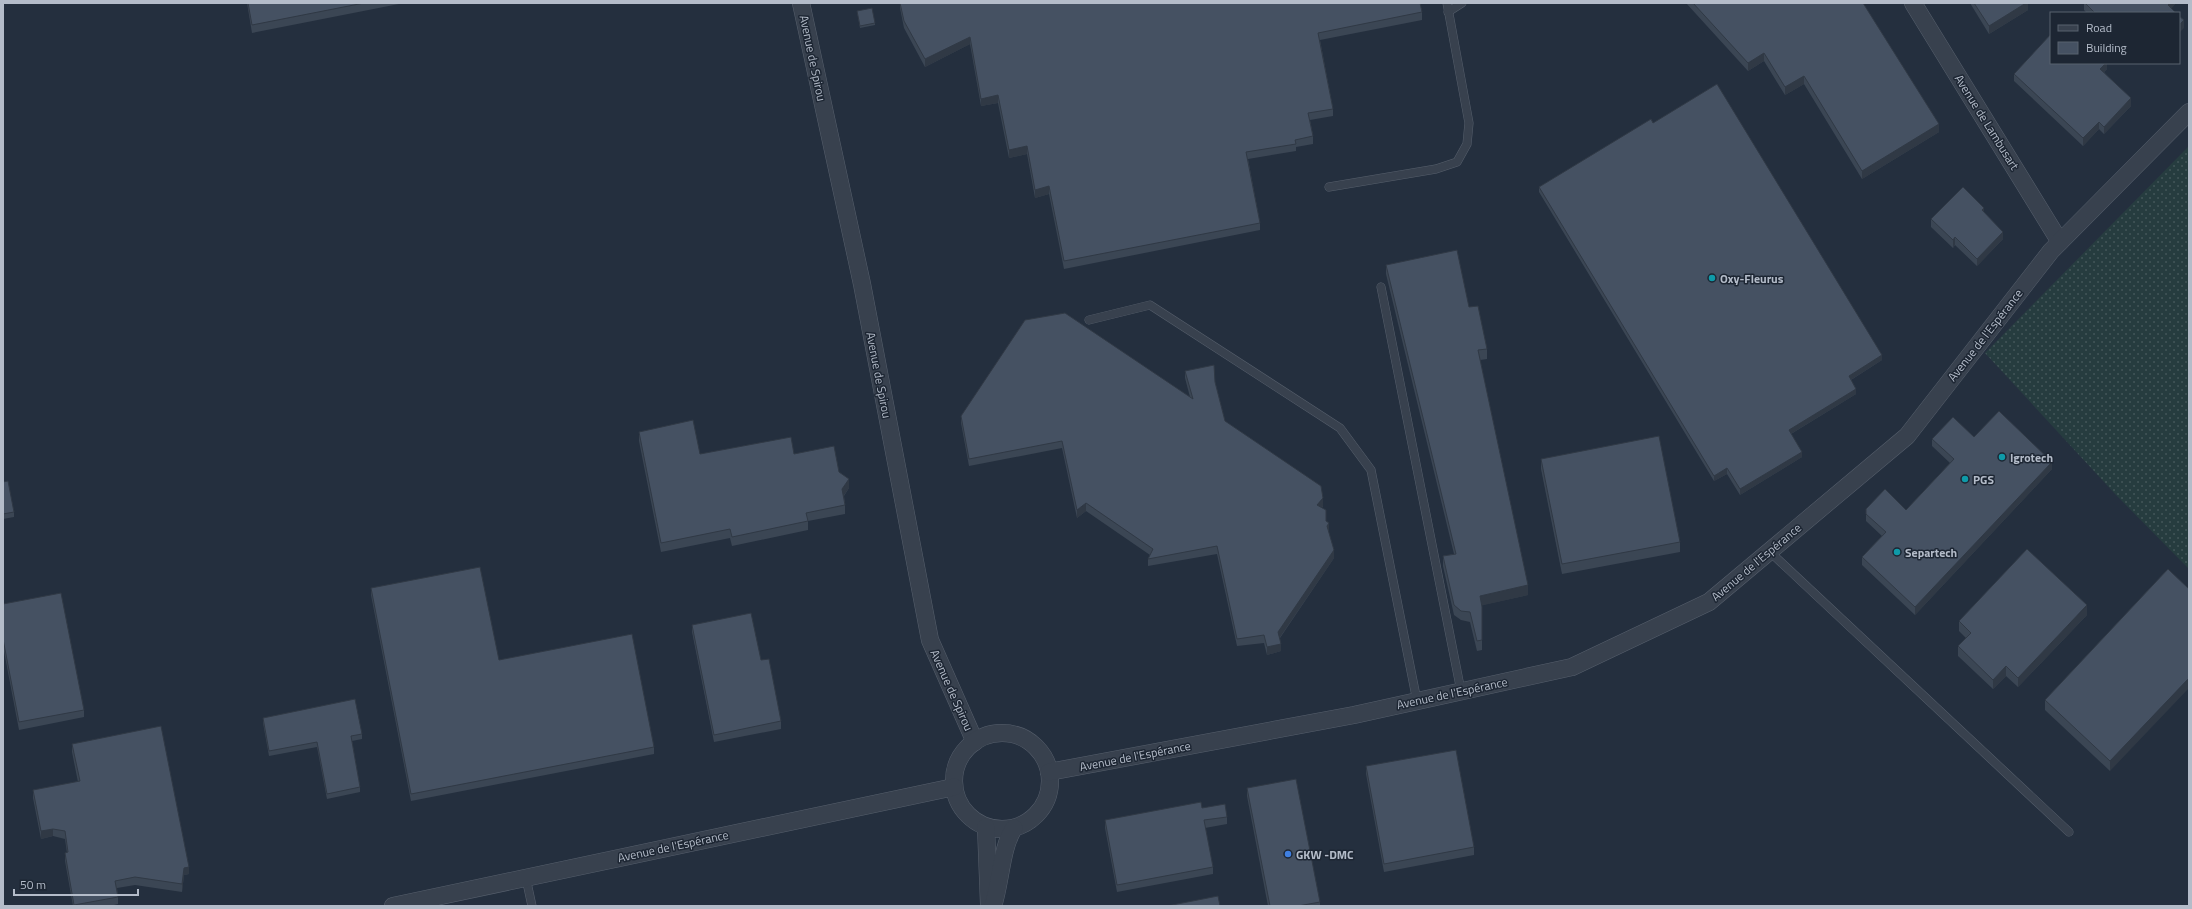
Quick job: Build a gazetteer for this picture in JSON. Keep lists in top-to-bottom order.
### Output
{
  "streets": {
    "street": ["Avenue de Spirou", "Avenue de Lambusart", "Avenue de l'Espérance"]
  },
  "crossings": [
    ["Avenue de Spirou", "Avenue de l'Espérance"],
    ["Avenue de Lambusart", "Avenue de l'Espérance"]
  ],
  "places": [
    "Oxy-Fleurus",
    "Igrotech",
    "PGS",
    "Separtech",
    "GKW -DMC"
  ],
  "legend": ["Road", "Building"],
  "scale_bar": "50 m"
}
